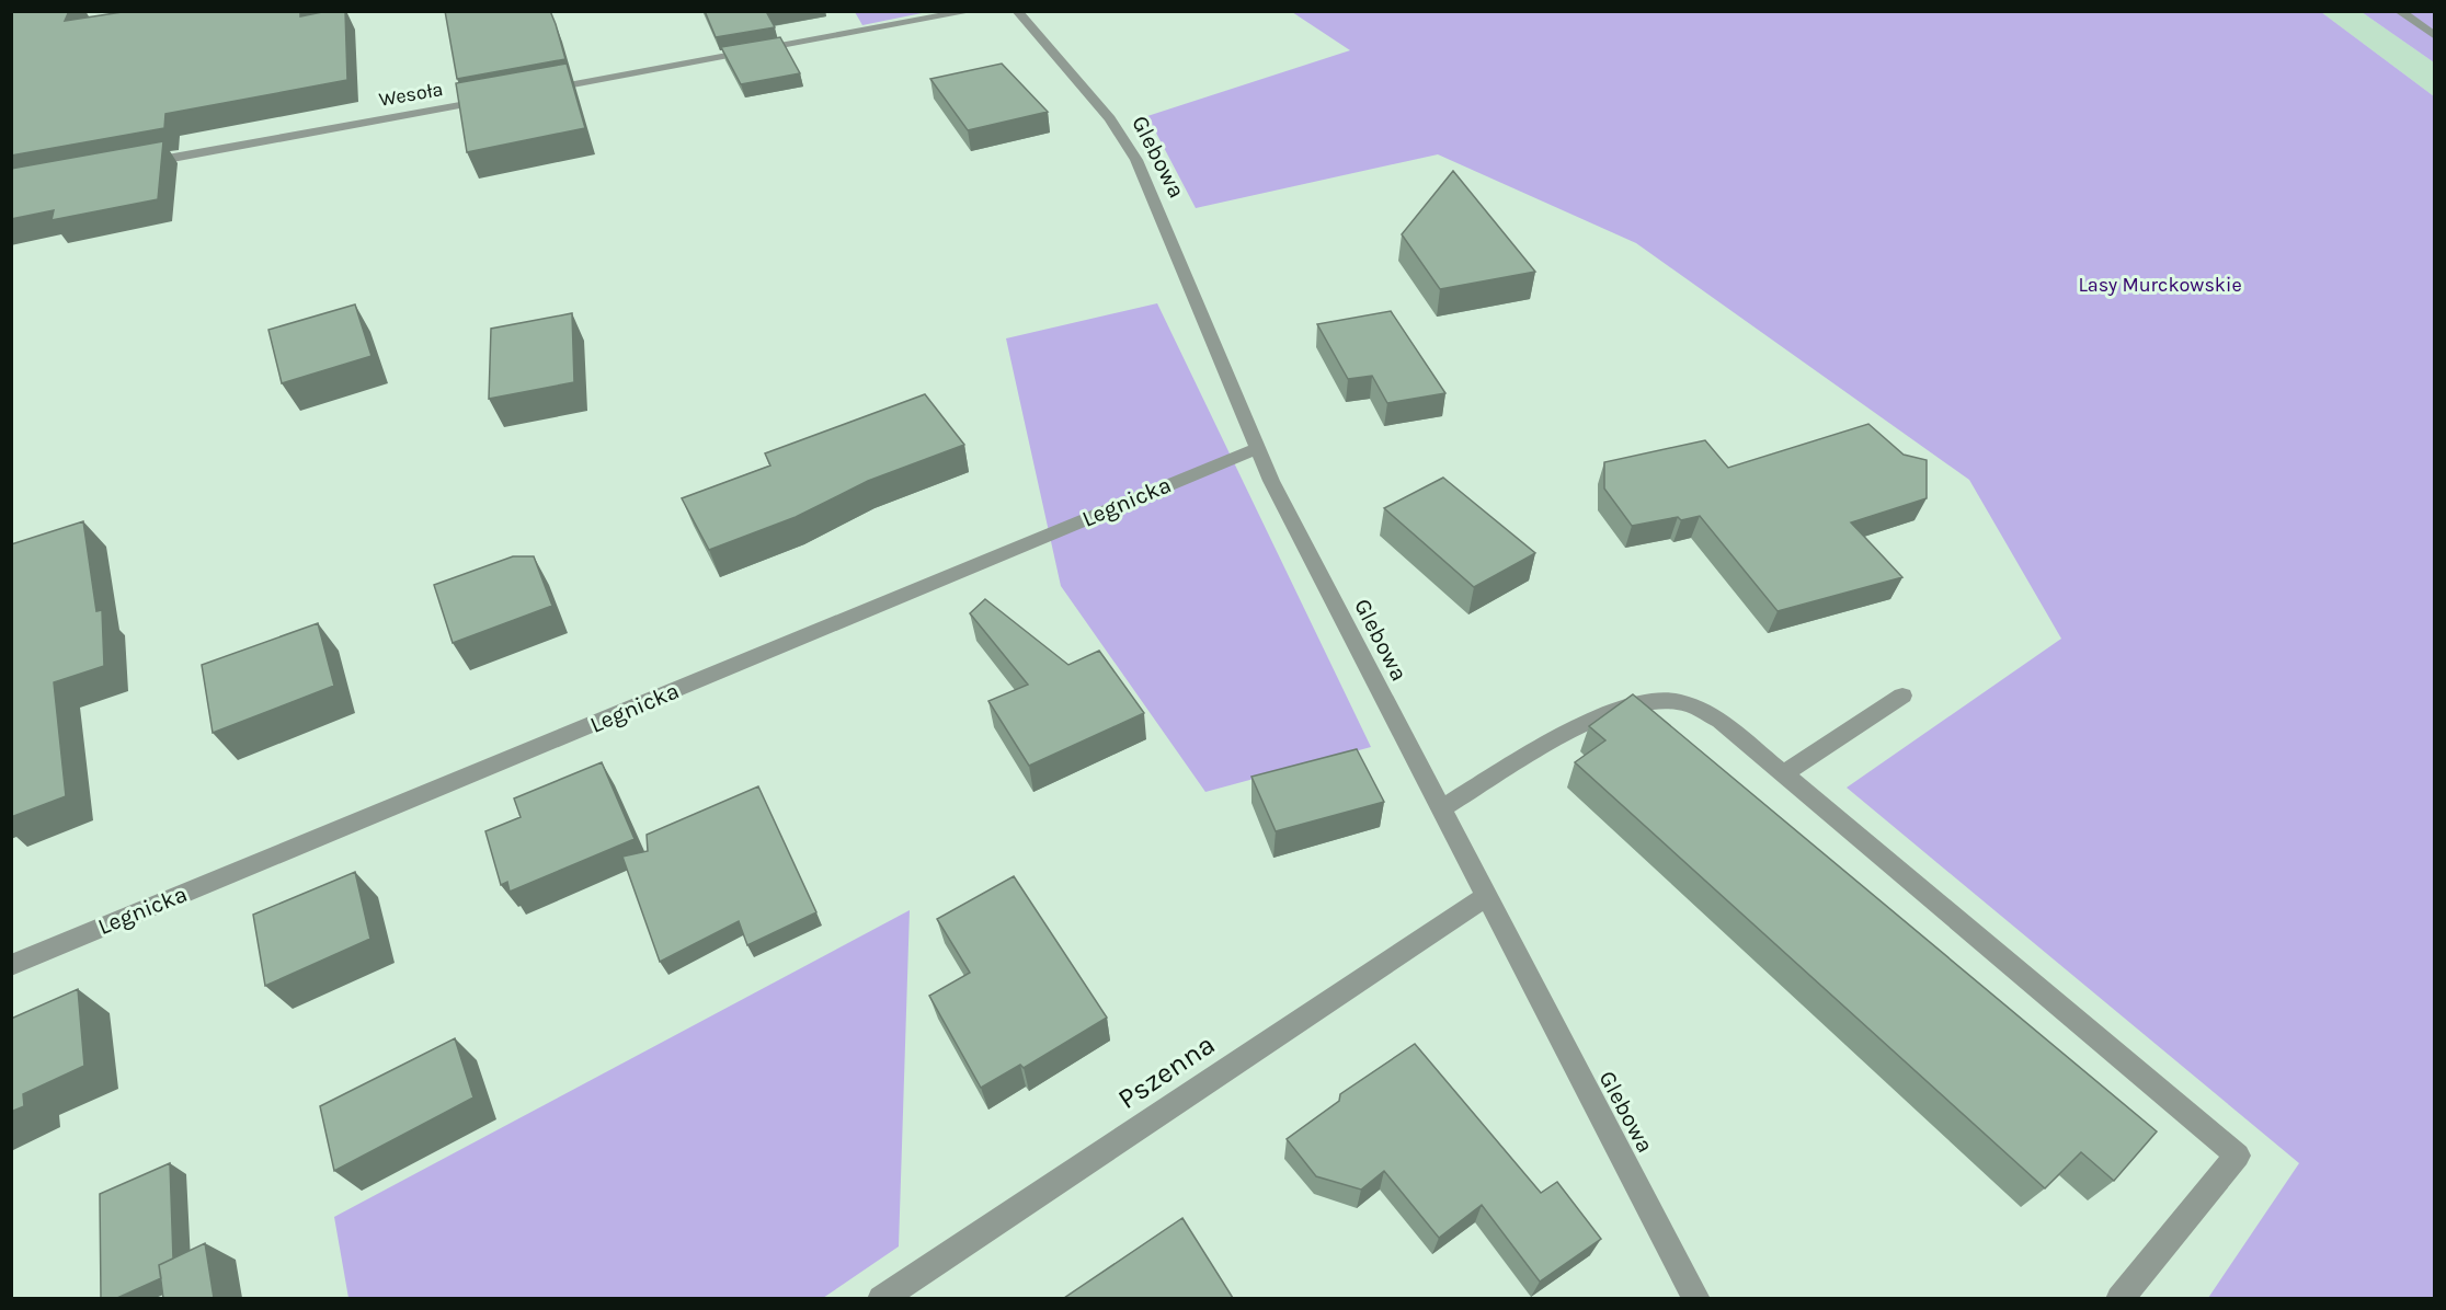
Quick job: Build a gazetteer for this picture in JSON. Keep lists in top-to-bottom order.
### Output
{
  "streets": {
    "street": [
      "Wesoła",
      "Glebowa",
      "Legnicka",
      "Pszenna"
    ]
  },
  "crossings": [
    ["Glebowa", "Legnicka"],
    ["Glebowa", "Pszenna"]
  ],
  "parks": ["Lasy Murckowskie"]
}
